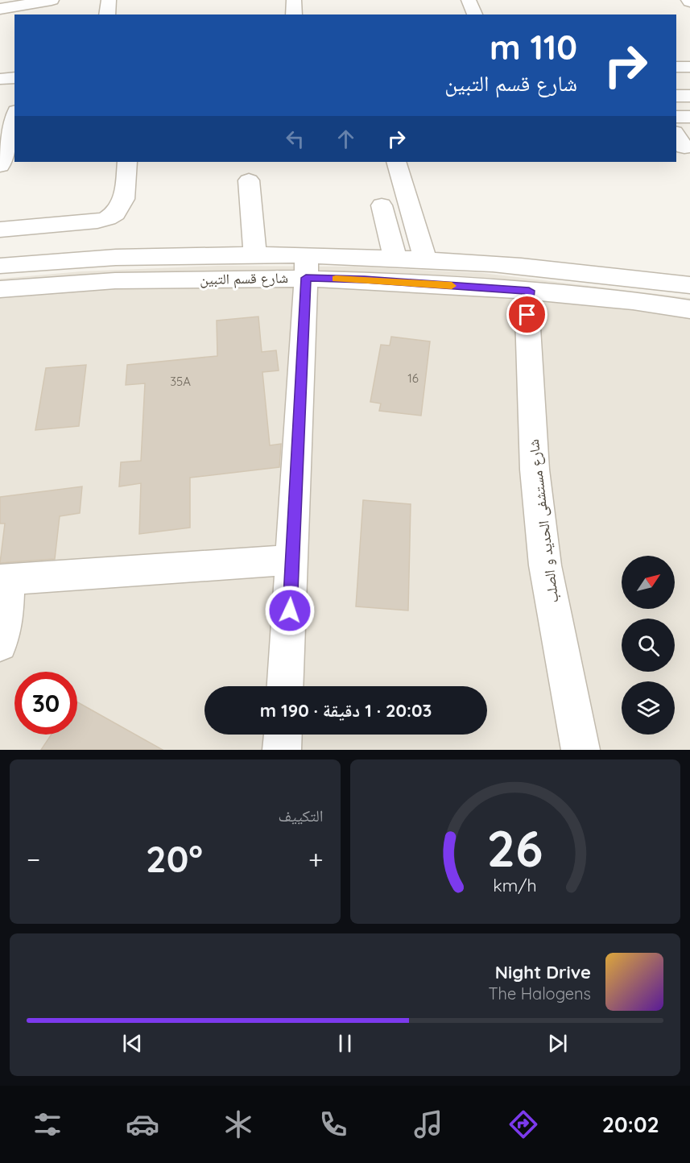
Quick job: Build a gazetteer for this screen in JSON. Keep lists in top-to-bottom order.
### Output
{
  "streets": {
    "street": ["شارع قسم التبين", "شارع مستشفى الحديد و الصلب"]
  },
  "crossings": [
    ["شارع قسم التبين", "شارع مستشفى الحديد و الصلب"]
  ],
  "house_numbers": ["16", "35A"],
  "north": "top right",
  "page": {
    "turn": ["110 m", "شارع قسم التبين"],
    "limit": "30",
    "trip": "20:03 · 1 دقيقة · 190 m",
    "tile": "التكييف",
    "heat": ["−", "20°", "+"],
    "song": ["Night Drive", "The Halogens"],
    "tabs": "20:02",
    "gauge": ["26", "km/h"]
  }
}
